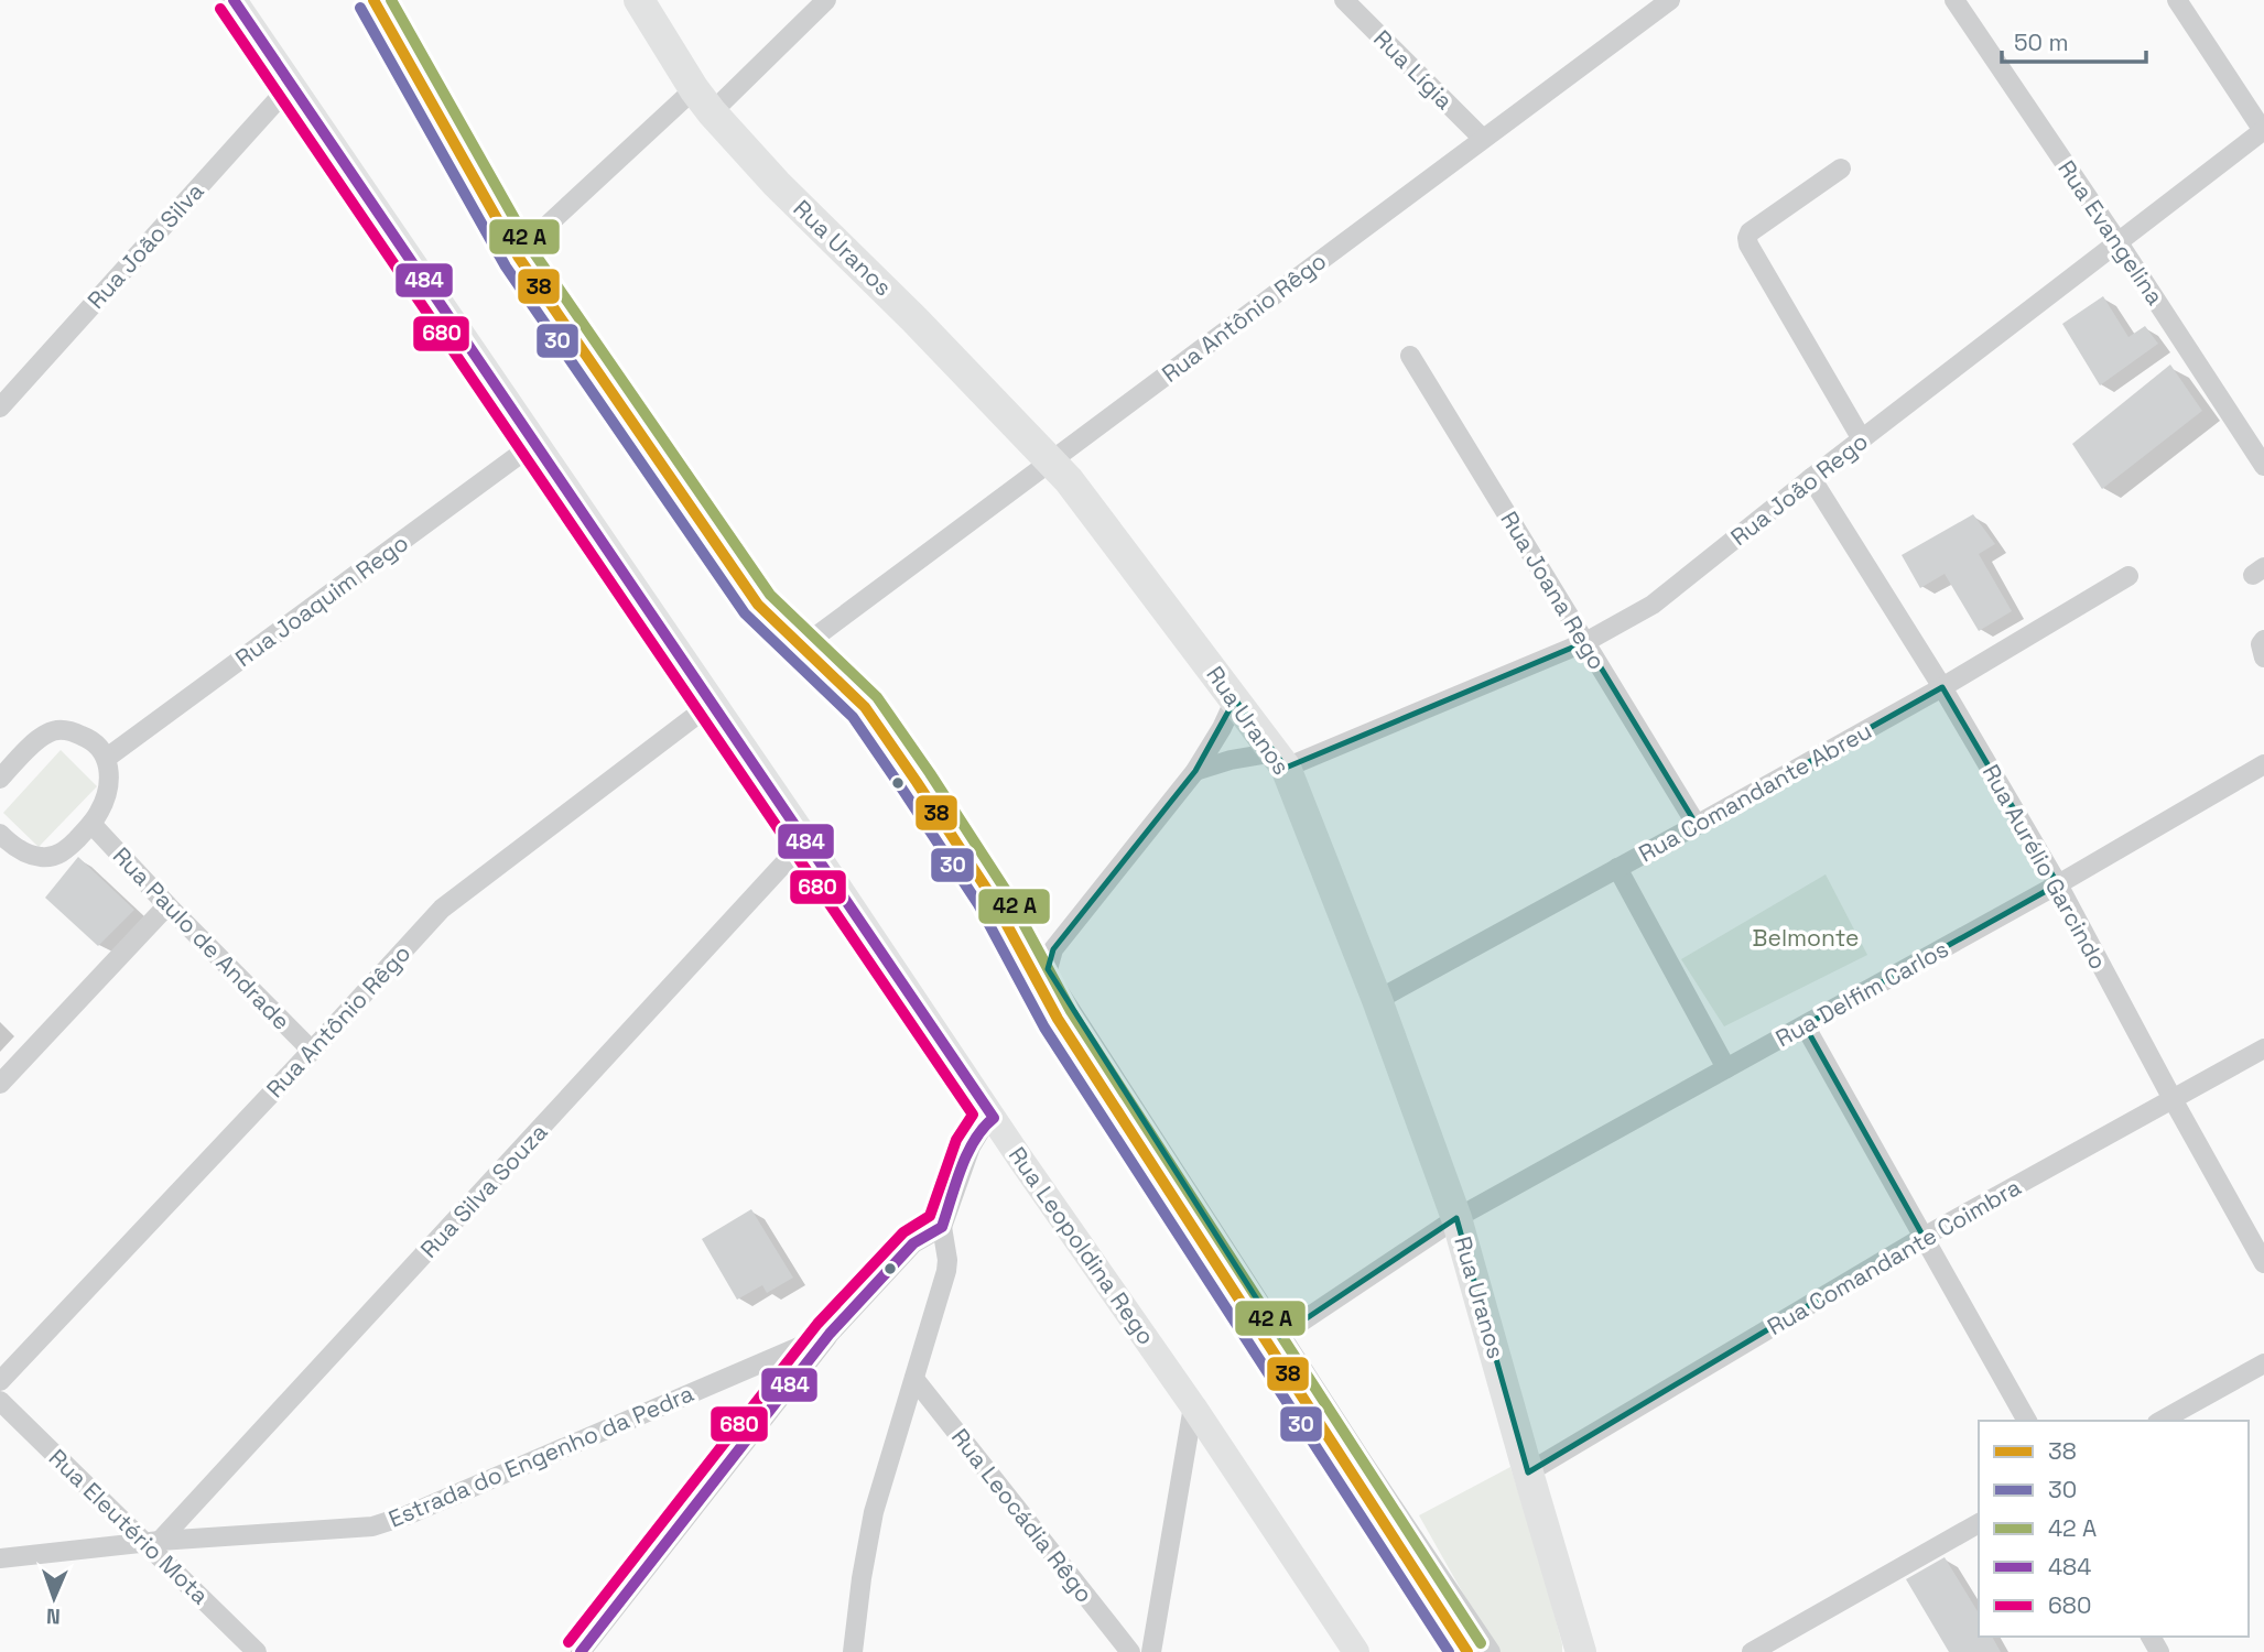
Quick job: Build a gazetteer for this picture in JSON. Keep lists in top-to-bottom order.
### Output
{
  "streets": {
    "main road": ["Rua Uranos", "Rua Leopoldina Rego"],
    "street": [
      "Rua Lígia",
      "Rua Evangelina",
      "Rua João Silva",
      "Rua Antônio Rêgo",
      "Rua João Rego",
      "Rua Joana Rego",
      "Rua Joaquim Rego",
      "Rua Comandante Abreu",
      "Rua Aurélio Garcindo",
      "Rua Paulo de Andrade",
      "Rua Delfim Carlos",
      "Rua Silva Souza",
      "Rua Comandante Coimbra",
      "Estrada do Engenho da Pedra",
      "Rua Leocádia Rêgo",
      "Rua Eleutério Mota"
    ]
  },
  "crossings": [
    ["Rua Lígia", "Rua Antônio Rêgo"],
    ["Rua Evangelina", "Rua João Rego"],
    ["Rua João Silva", "Rua Leopoldina Rego"],
    ["Rua Uranos", "Rua Antônio Rêgo"],
    ["Rua Uranos", "Rua João Rego"],
    ["Rua Uranos", "Rua Comandante Abreu"],
    ["Rua Uranos", "Rua Delfim Carlos"],
    ["Rua Uranos", "Rua Comandante Coimbra"],
    ["Rua Antônio Rêgo", "Rua Paulo de Andrade"],
    ["Rua Antônio Rêgo", "Rua Leopoldina Rego"],
    ["Rua João Rego", "Rua Joana Rego"],
    ["Rua João Rego", "Rua Aurélio Garcindo"],
    ["Rua Joana Rego", "Rua Comandante Abreu"],
    ["Rua Joaquim Rego", "Rua Leopoldina Rego"],
    ["Rua Comandante Abreu", "Rua Aurélio Garcindo"],
    ["Rua Aurélio Garcindo", "Rua Delfim Carlos"],
    ["Rua Aurélio Garcindo", "Rua Comandante Coimbra"],
    ["Rua Silva Souza", "Rua Leopoldina Rego"],
    ["Rua Silva Souza", "Estrada do Engenho da Pedra"],
    ["Rua Silva Souza", "Rua Eleutério Mota"],
    ["Estrada do Engenho da Pedra", "Rua Eleutério Mota"]
  ],
  "parks": ["Belmonte"],
  "lines": [
    "transit line 38",
    "transit line 484",
    "transit line 30",
    "transit line 680"
  ],
  "legend": [
    "38",
    "30",
    "42 A",
    "484",
    "680"
  ],
  "scale_bar": "50 m",
  "north": "bottom"
}
